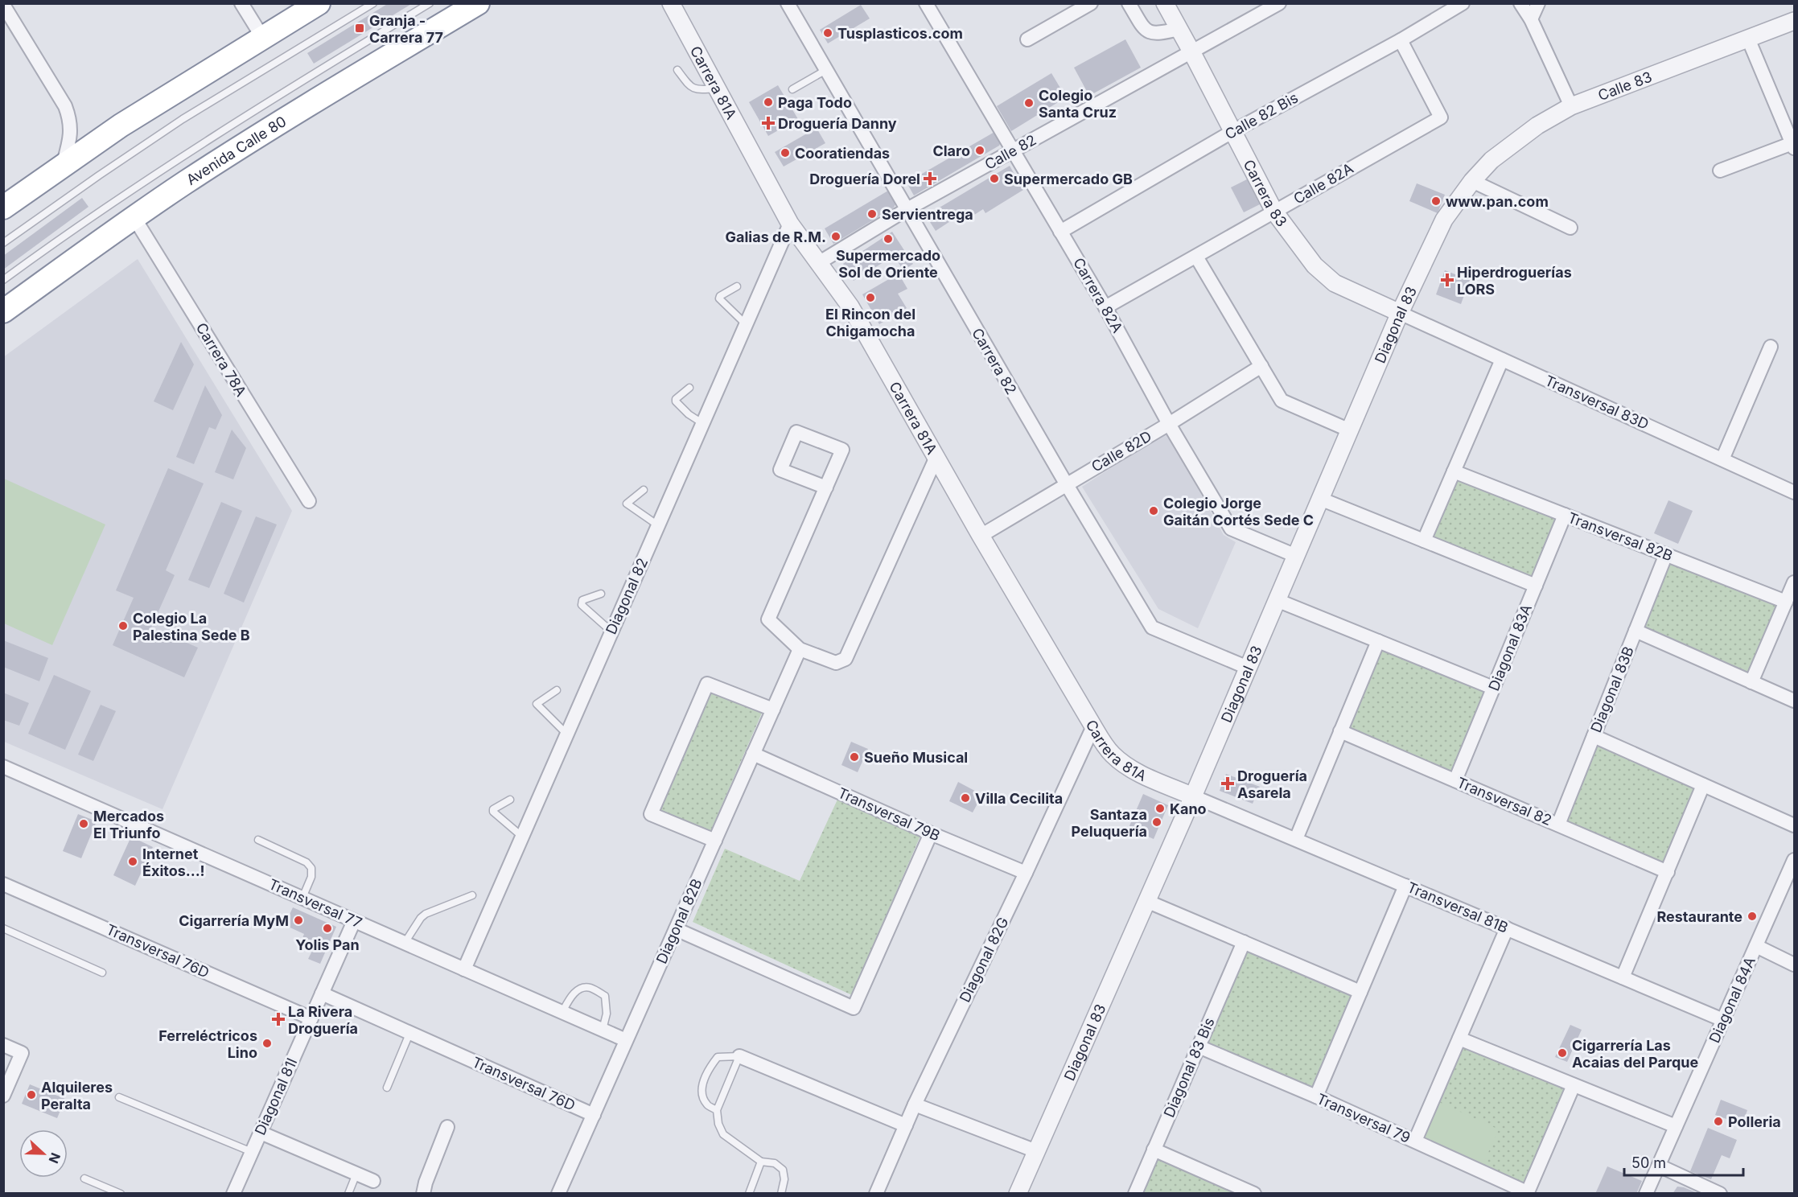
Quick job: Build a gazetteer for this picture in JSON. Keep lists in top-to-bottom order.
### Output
{
  "streets": {
    "highway": ["Avenida Calle 80"],
    "street": [
      "Carrera 81A",
      "Calle 83",
      "Calle 82 Bis",
      "Calle 82",
      "Calle 82A",
      "Carrera 83",
      "Carrera 82A",
      "Diagonal 83",
      "Carrera 78A",
      "Carrera 82",
      "Transversal 83D",
      "Calle 82D",
      "Transversal 82B",
      "Diagonal 82",
      "Diagonal 83A",
      "Diagonal 83B",
      "Transversal 82",
      "Transversal 79B",
      "Transversal 77",
      "Transversal 81B",
      "Diagonal 82B",
      "Transversal 76D",
      "Diagonal 82G",
      "Diagonal 84A",
      "Diagonal 83 Bis",
      "Diagonal 81I",
      "Transversal 79"
    ]
  },
  "crossings": [
    ["Carrera 81A", "Calle 82"],
    ["Carrera 81A", "Diagonal 83"],
    ["Carrera 81A", "Calle 82D"],
    ["Carrera 81A", "Diagonal 82"],
    ["Carrera 81A", "Transversal 81B"],
    ["Carrera 81A", "Diagonal 82G"],
    ["Calle 83", "Diagonal 83"],
    ["Calle 82 Bis", "Calle 82A"],
    ["Calle 82 Bis", "Carrera 83"],
    ["Calle 82 Bis", "Carrera 82A"],
    ["Avenida Calle 80", "Carrera 78A"],
    ["Calle 82", "Carrera 83"],
    ["Calle 82", "Carrera 82A"],
    ["Calle 82", "Carrera 82"],
    ["Calle 82A", "Carrera 83"],
    ["Calle 82A", "Carrera 82A"],
    ["Carrera 83", "Diagonal 83"],
    ["Carrera 83", "Transversal 83D"],
    ["Carrera 82A", "Diagonal 83"],
    ["Carrera 82A", "Calle 82D"],
    ["Diagonal 83", "Carrera 82"],
    ["Diagonal 83", "Transversal 83D"],
    ["Diagonal 83", "Transversal 81B"],
    ["Carrera 82", "Calle 82D"],
    ["Transversal 82B", "Diagonal 83A"],
    ["Transversal 82B", "Diagonal 83B"],
    ["Diagonal 82", "Transversal 77"],
    ["Diagonal 83A", "Transversal 82"],
    ["Diagonal 83B", "Transversal 82"],
    ["Transversal 79B", "Diagonal 82B"],
    ["Transversal 79B", "Diagonal 82G"],
    ["Transversal 77", "Diagonal 82B"],
    ["Transversal 77", "Diagonal 81I"],
    ["Transversal 81B", "Diagonal 84A"],
    ["Diagonal 82B", "Transversal 76D"],
    ["Transversal 76D", "Diagonal 81I"],
    ["Diagonal 83 Bis", "Transversal 79"]
  ],
  "places": {
    "transit": ["Granja - Carrera 77"],
    "other": [
      "Tusplasticos.com",
      "Paga Todo",
      "Colegio Santa Cruz",
      "Claro",
      "Cooratiendas",
      "Supermercado GB",
      "www.pan.com",
      "Servientrega",
      "Galias de R.M.",
      "Supermercado Sol de Oriente",
      "El Rincon del Chigamocha",
      "Colegio Jorge Gaitán Cortés Sede C",
      "Colegio La Palestina Sede B",
      "Sueño Musical",
      "Villa Cecilita",
      "Kano",
      "Santaza Peluquería",
      "Mercados El Triunfo",
      "Internet Éxitos...!",
      "Restaurante",
      "Cigarrería MyM",
      "Yolis Pan",
      "Ferreléctricos Lino",
      "Cigarrería Las Acaias del Parque",
      "Alquileres Peralta",
      "Polleria"
    ],
    "health": [
      "Droguería Danny",
      "Droguería Dorel",
      "Hiperdroguerías LORS",
      "Droguería Asarela",
      "La Rivera Droguería"
    ]
  },
  "scale_bar": "50 m",
  "north": "right"
}
